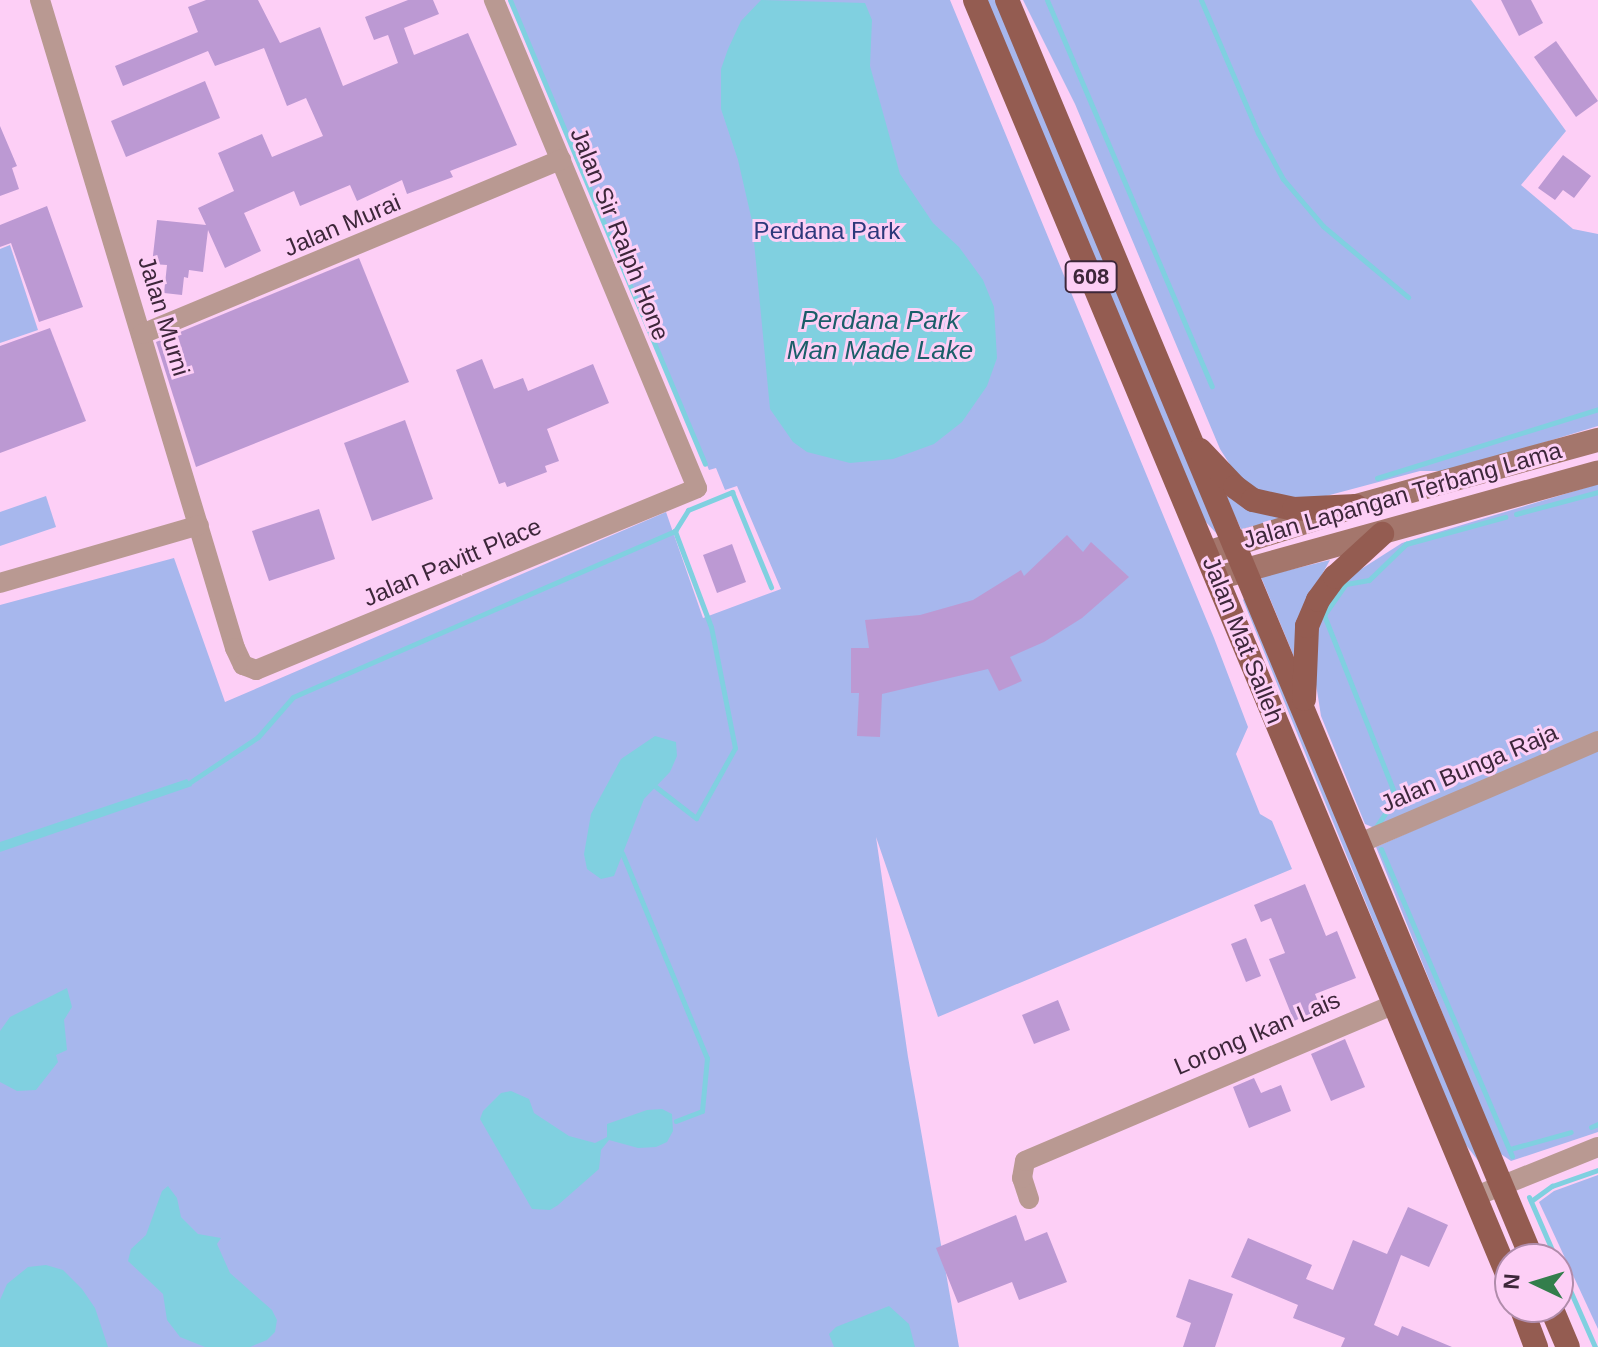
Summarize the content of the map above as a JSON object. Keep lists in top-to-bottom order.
{
  "streets": {
    "main road": ["608", "Jalan Lapangan Terbang Lama", "Jalan Mat Salleh"],
    "street": [
      "Jalan Murai",
      "Jalan Sir Ralph Hone",
      "Jalan Murni",
      "Jalan Pavitt Place",
      "Jalan Bunga Raja",
      "Lorong Ikan Lais"
    ]
  },
  "crossings": [
    ["Jalan Murai", "Jalan Sir Ralph Hone"],
    ["Jalan Murai", "Jalan Murni"],
    ["Jalan Sir Ralph Hone", "Jalan Pavitt Place"],
    ["Jalan Murni", "Jalan Pavitt Place"],
    ["Jalan Lapangan Terbang Lama", "Jalan Mat Salleh"],
    ["Jalan Mat Salleh", "Jalan Bunga Raja"],
    ["Jalan Mat Salleh", "Lorong Ikan Lais"]
  ],
  "water": ["Perdana Park Man Made Lake"],
  "parks": ["Perdana Park"],
  "north": "left"
}
